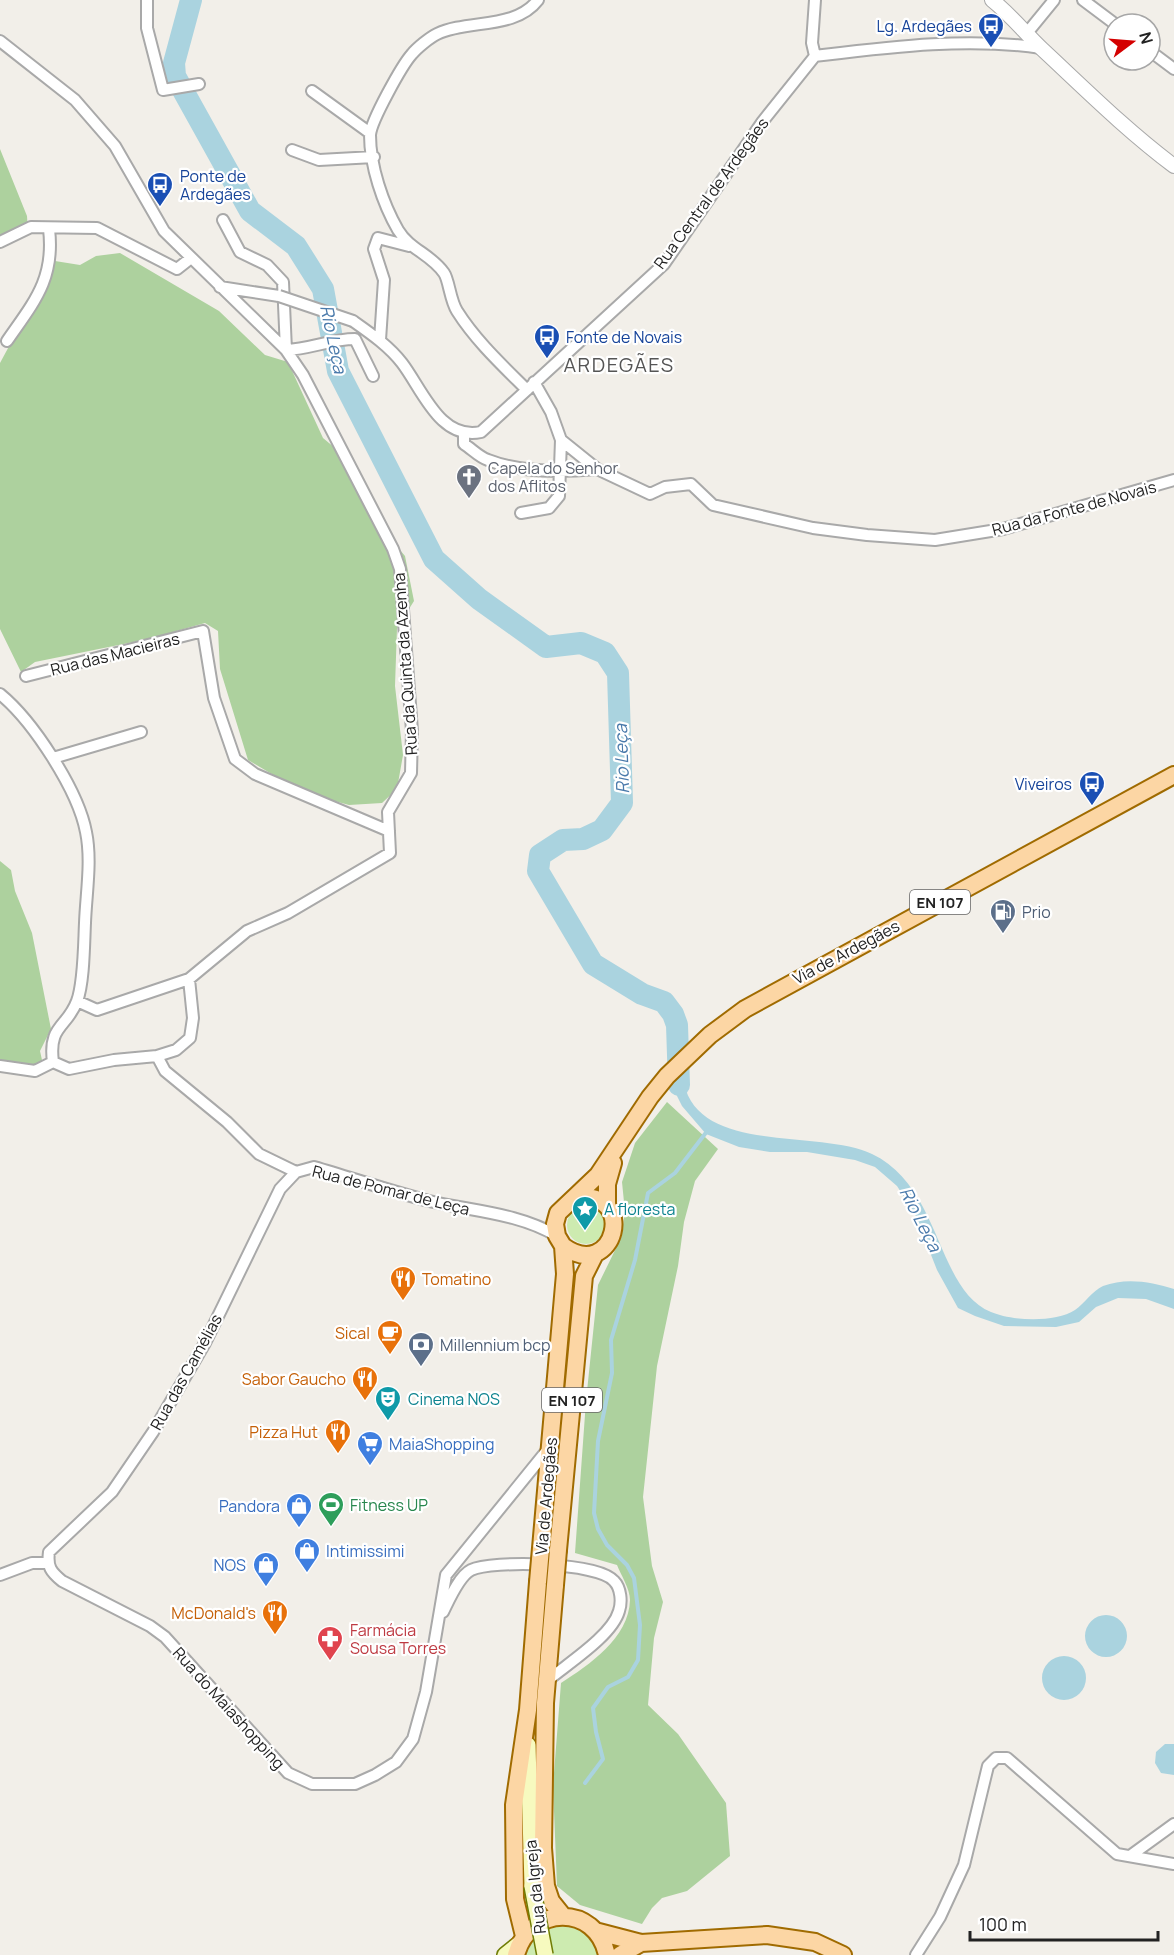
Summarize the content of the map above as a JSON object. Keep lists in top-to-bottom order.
{
  "streets": {
    "main road": ["EN 107", "Via de Ardegães", "Rua da Igreja"],
    "street": [
      "Rua Central de Ardegães",
      "Rua da Fonte de Novais",
      "Rua das Macieiras",
      "Rua da Quinta da Azenha",
      "Rua de Pomar de Leça",
      "Rua das Camélias",
      "Rua do Maiashopping"
    ]
  },
  "crossings": [
    ["Rua Central de Ardegães", "Rua da Fonte de Novais"],
    ["Rua das Macieiras", "Rua da Quinta da Azenha"],
    ["Via de Ardegães", "Rua de Pomar de Leça"],
    ["Via de Ardegães", "Rua do Maiashopping"],
    ["Via de Ardegães", "Rua da Igreja"],
    ["Rua de Pomar de Leça", "Rua das Camélias"],
    ["Rua das Camélias", "Rua do Maiashopping"]
  ],
  "districts": ["ARDEGÃES"],
  "water": ["Rio Leça"],
  "places": {
    "bus stop": [
      "Lg. Ardegães",
      "Ponte de Ardegães",
      "Fonte de Novais",
      "Viveiros"
    ],
    "church": ["Capela do Senhor dos Aflitos"],
    "fuel station": ["Prio"],
    "place": ["A floresta"],
    "restaurant": [
      "Tomatino",
      "Sabor Gaucho",
      "Pizza Hut",
      "McDonald's"
    ],
    "cafe": ["Sical"],
    "bank": ["Millennium bcp"],
    "theatre": ["Cinema NOS"],
    "supermarket": ["MaiaShopping"],
    "sports": ["Fitness UP"],
    "shop": ["Pandora", "Intimissimi", "NOS"],
    "pharmacy": ["Farmácia Sousa Torres"]
  },
  "scale_bar": "100 m",
  "north": "right"
}
